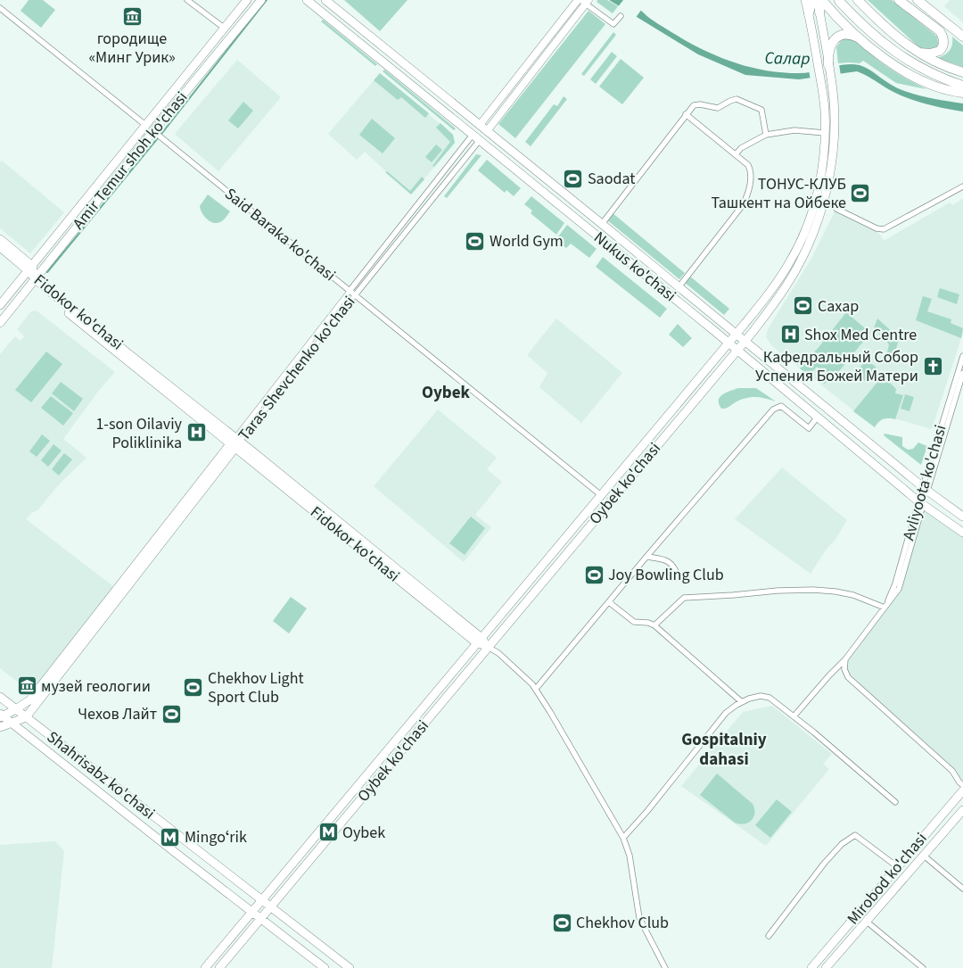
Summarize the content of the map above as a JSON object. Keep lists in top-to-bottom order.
{
  "streets": {
    "main road": [
      "Amir Temur shoh ko'chasi",
      "Said Baraka ko'chasi",
      "Nukus ko'chasi",
      "Fidokor ko'chasi",
      "Taras Shevchenko ko'chasi",
      "Avliyoota ko'chasi",
      "Oybek ko'chasi",
      "Shahrisabz ko'chasi",
      "Mirobod ko'chasi"
    ]
  },
  "crossings": [
    ["Amir Temur shoh ko'chasi", "Said Baraka ko'chasi"],
    ["Amir Temur shoh ko'chasi", "Fidokor ko'chasi"],
    ["Said Baraka ko'chasi", "Taras Shevchenko ko'chasi"],
    ["Said Baraka ko'chasi", "Oybek ko'chasi"],
    ["Nukus ko'chasi", "Taras Shevchenko ko'chasi"],
    ["Nukus ko'chasi", "Avliyoota ko'chasi"],
    ["Nukus ko'chasi", "Oybek ko'chasi"],
    ["Fidokor ko'chasi", "Taras Shevchenko ko'chasi"],
    ["Fidokor ko'chasi", "Oybek ko'chasi"],
    ["Taras Shevchenko ko'chasi", "Shahrisabz ko'chasi"],
    ["Oybek ko'chasi", "Shahrisabz ko'chasi"]
  ],
  "districts": ["Oybek", "Gospitalniy dahasi"],
  "water": ["Салар"],
  "places": {
    "museum": ["городище «Минг Урик»", "музей геологии"],
    "sports": [
      "Saodat",
      "ТОНУС-КЛУБ Ташкент на Ойбеке",
      "World Gym",
      "Сахар",
      "Joy Bowling Club",
      "Chekhov Light Sport Club",
      "Чехов Лайт",
      "Chekhov Club"
    ],
    "hospital": ["Shox Med Centre", "1-son Oilaviy Poliklinika"],
    "church": ["Кафедральный Собор Успения Божeй Матери"],
    "metro station": ["Oybek", "Mingoʻrik"]
  }
}
